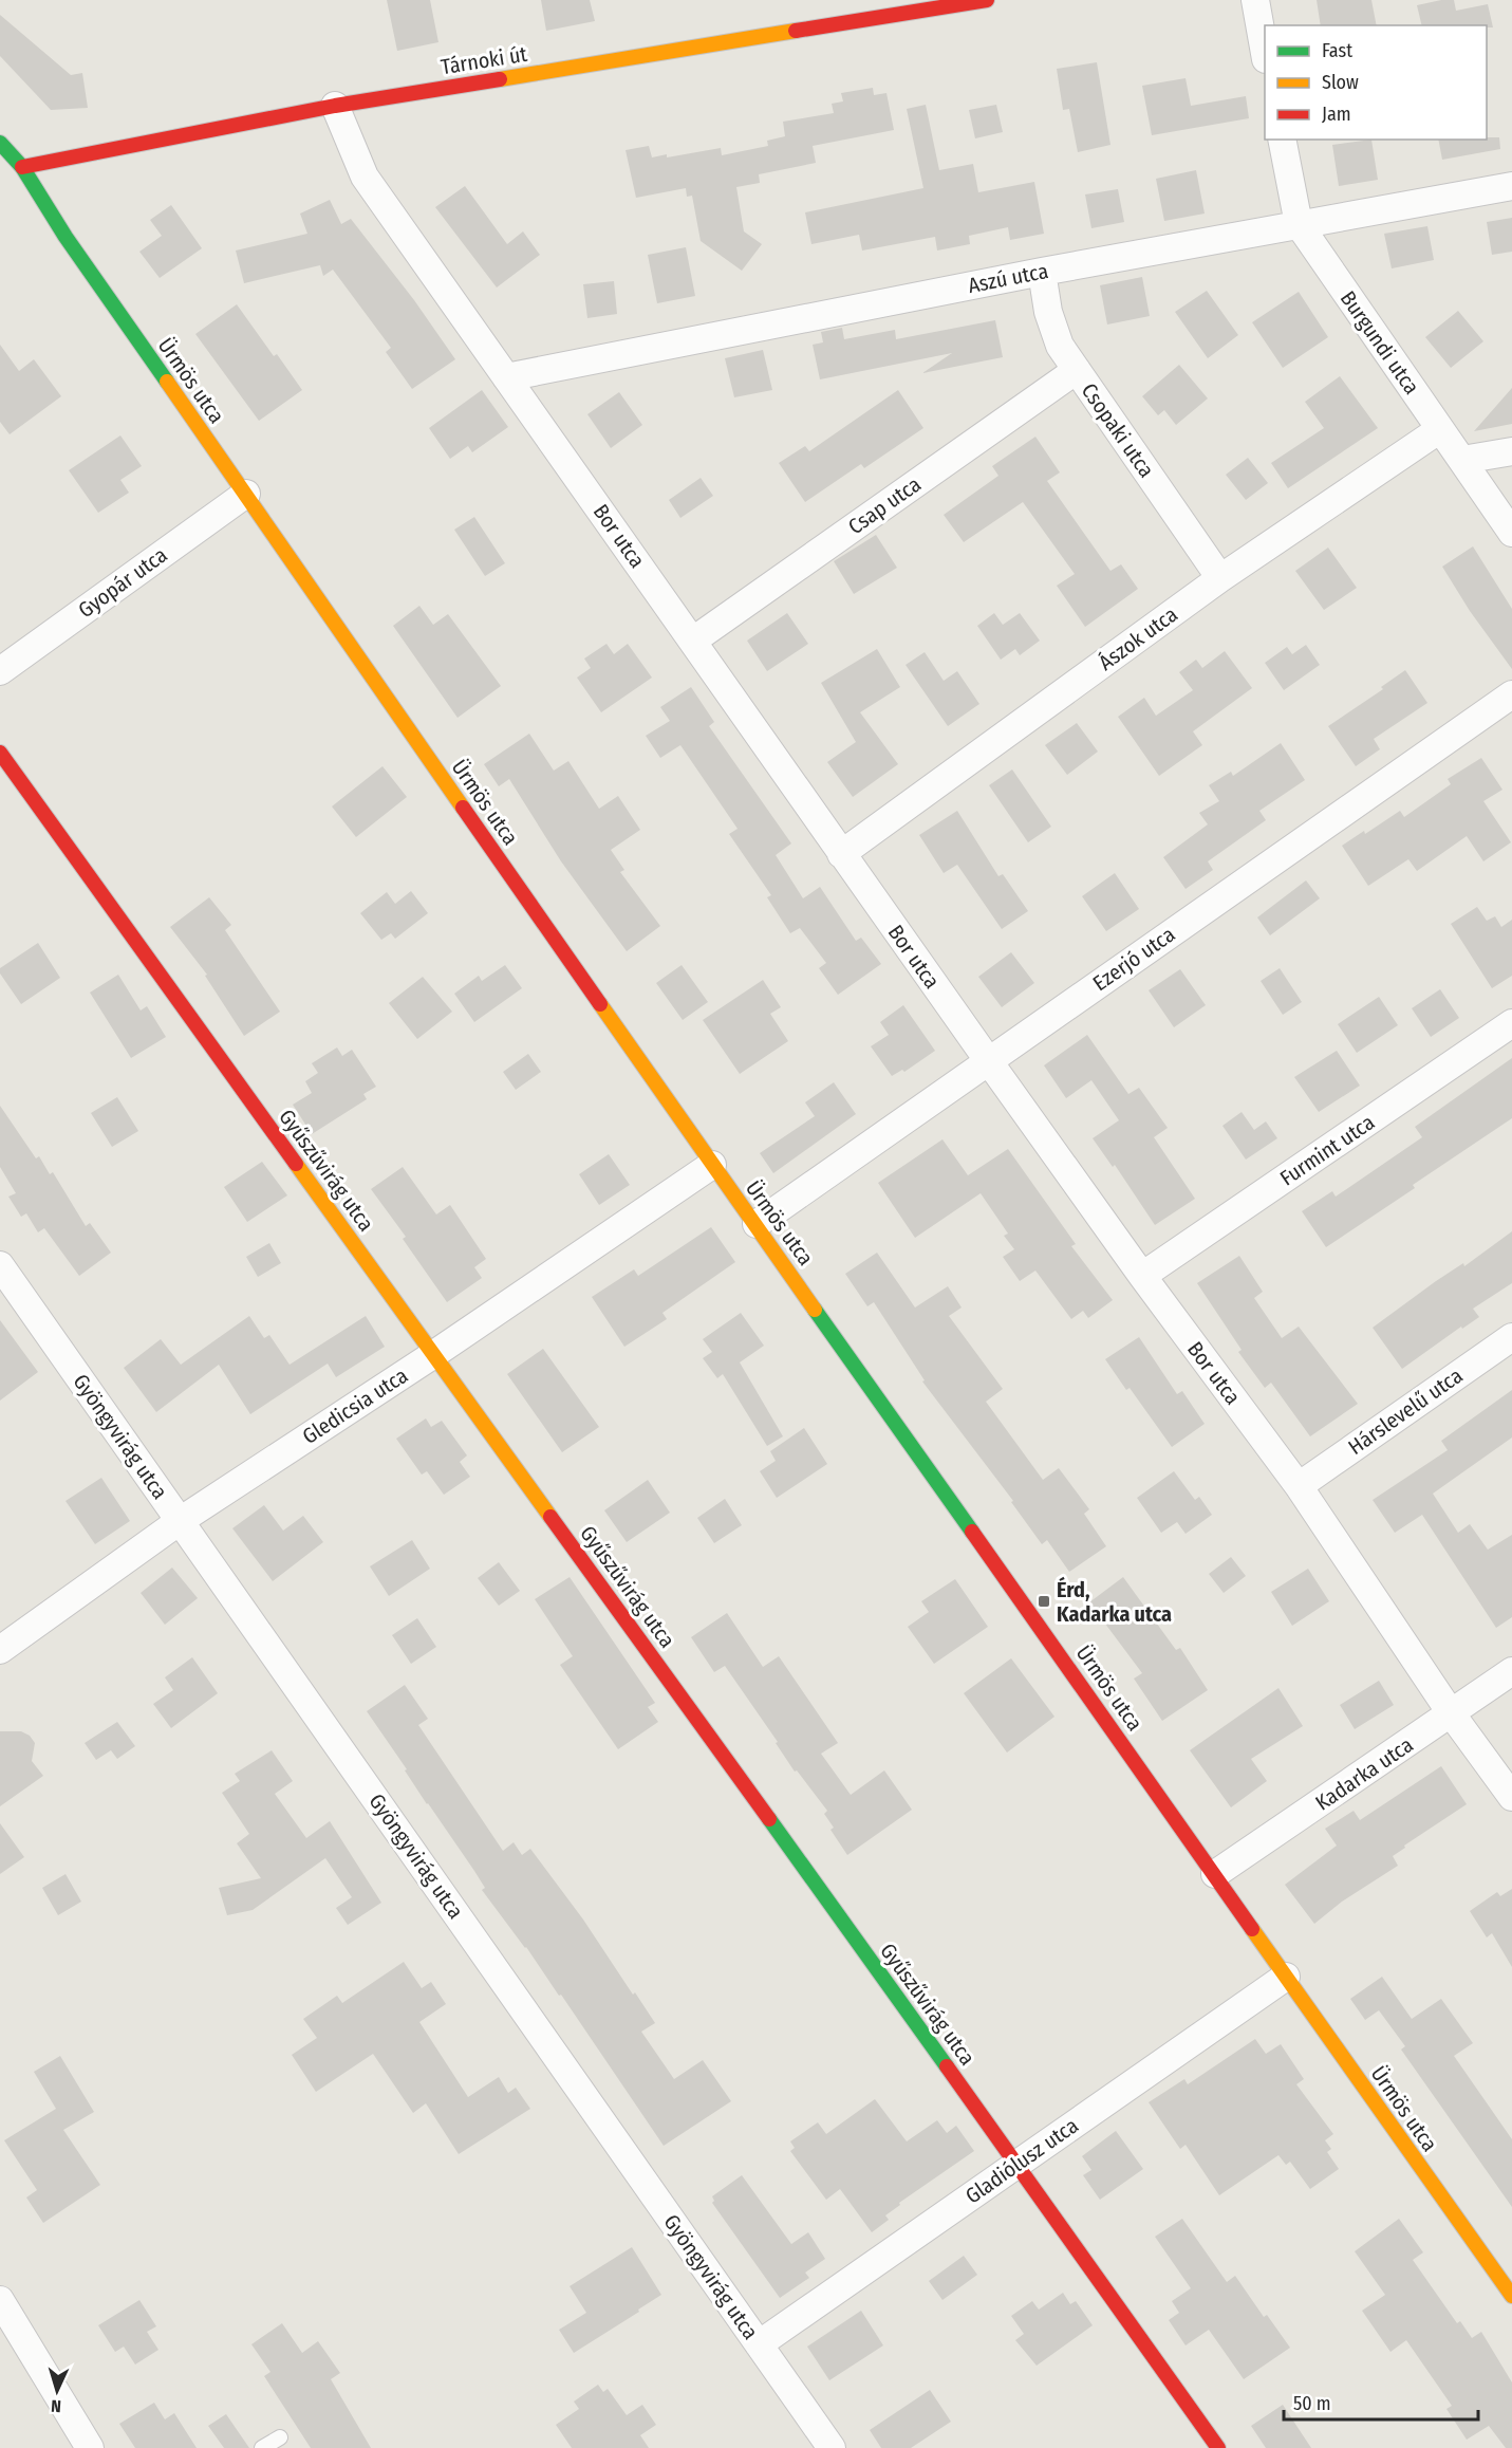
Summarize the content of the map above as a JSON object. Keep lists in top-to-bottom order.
{
  "streets": {
    "street": [
      "Tárnoki út",
      "Aszú utca",
      "Burgundi utca",
      "Ürmös utca",
      "Csopaki utca",
      "Csap utca",
      "Bor utca",
      "Gyopár utca",
      "Ászok utca",
      "Ezerjó utca",
      "Furmint utca",
      "Gyűszűvirág utca",
      "Gledicsia utca",
      "Hárslevelű utca",
      "Gyöngyvirág utca",
      "Kadarka utca",
      "Gladiólusz utca"
    ]
  },
  "crossings": [
    ["Tárnoki út", "Ürmös utca"],
    ["Tárnoki út", "Bor utca"],
    ["Aszú utca", "Burgundi utca"],
    ["Aszú utca", "Csopaki utca"],
    ["Aszú utca", "Bor utca"],
    ["Burgundi utca", "Ászok utca"],
    ["Ürmös utca", "Gyopár utca"],
    ["Ürmös utca", "Ezerjó utca"],
    ["Ürmös utca", "Gledicsia utca"],
    ["Ürmös utca", "Kadarka utca"],
    ["Ürmös utca", "Gladiólusz utca"],
    ["Csopaki utca", "Csap utca"],
    ["Csopaki utca", "Ászok utca"],
    ["Csap utca", "Bor utca"],
    ["Bor utca", "Ászok utca"],
    ["Bor utca", "Ezerjó utca"],
    ["Bor utca", "Furmint utca"],
    ["Bor utca", "Hárslevelű utca"],
    ["Bor utca", "Kadarka utca"],
    ["Gyűszűvirág utca", "Gledicsia utca"],
    ["Gyűszűvirág utca", "Gladiólusz utca"],
    ["Gledicsia utca", "Gyöngyvirág utca"],
    ["Gyöngyvirág utca", "Gladiólusz utca"]
  ],
  "places": {
    "transit": ["Érd, Kadarka utca"]
  },
  "legend": ["Fast", "Slow", "Jam"],
  "scale_bar": "50 m",
  "north": "bottom"
}
